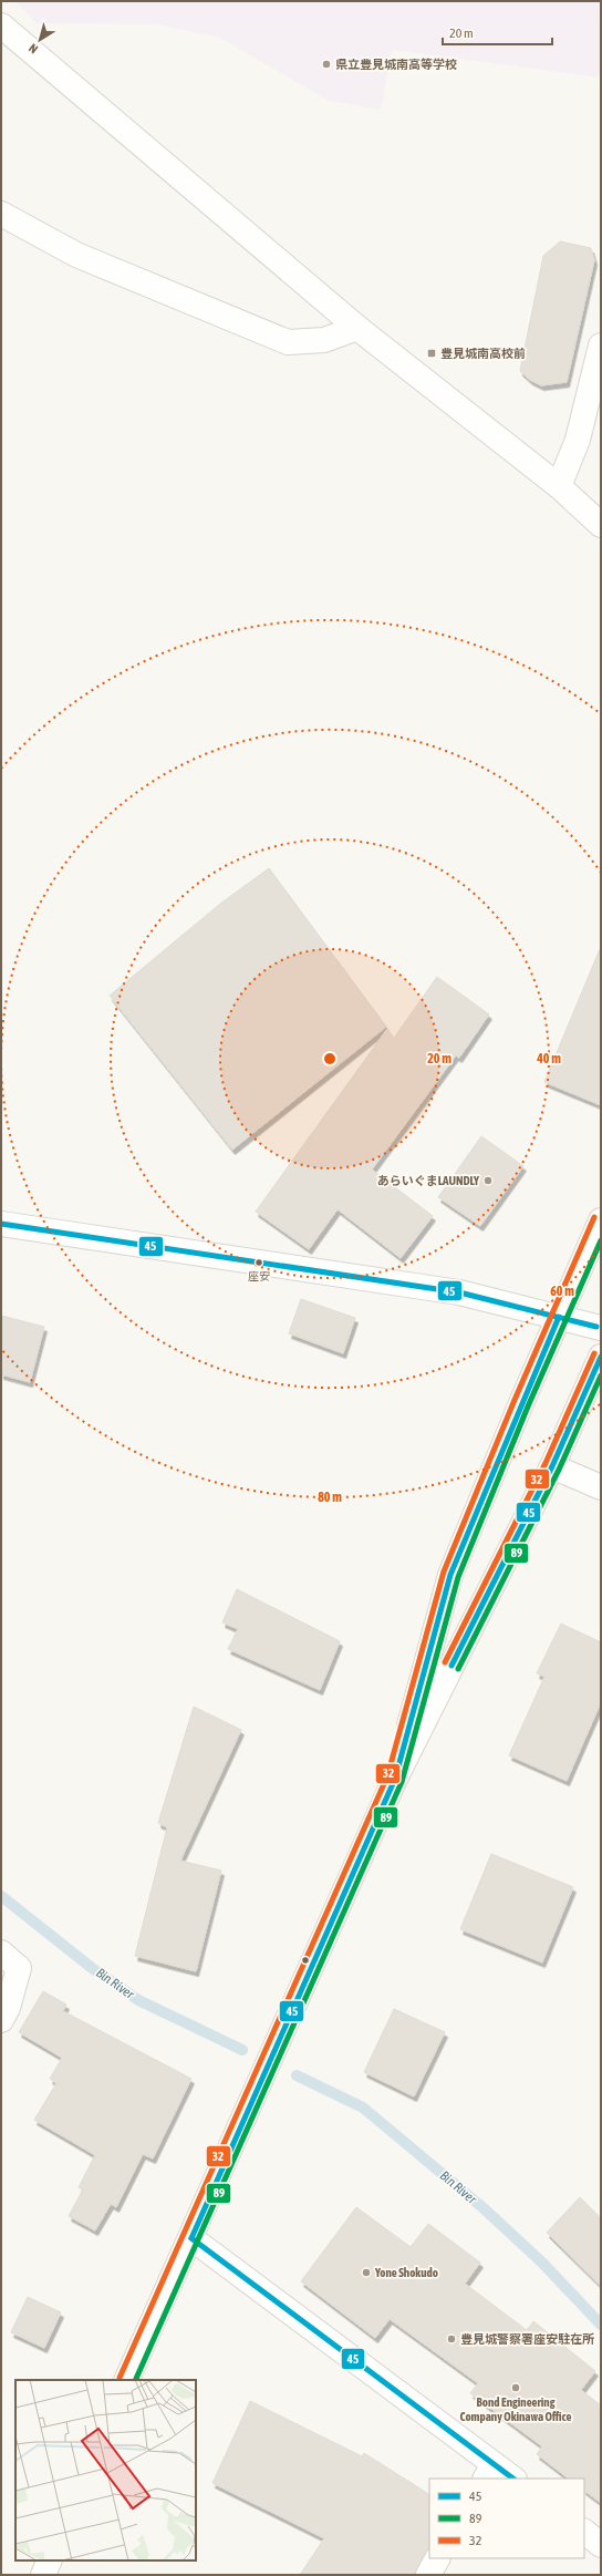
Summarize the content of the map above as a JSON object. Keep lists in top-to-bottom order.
{
  "water": ["Bin River"],
  "places": {
    "other": [
      "県立豊見城南高等学校",
      "あらいぐまLAUNDLY",
      "座安",
      "Yone Shokudo",
      "豊見城警察署座安駐在所",
      "Bond Engineering Company Okinawa Office"
    ],
    "transit": ["豊見城南高校前"]
  },
  "lines": ["transit line 32", "transit line 45", "transit line 89"],
  "legend": ["45", "89", "32"],
  "scale_bar": "20 m",
  "north": "bottom left",
  "rings": [
    "20 m",
    "40 m",
    "60 m",
    "80 m"
  ]
}
